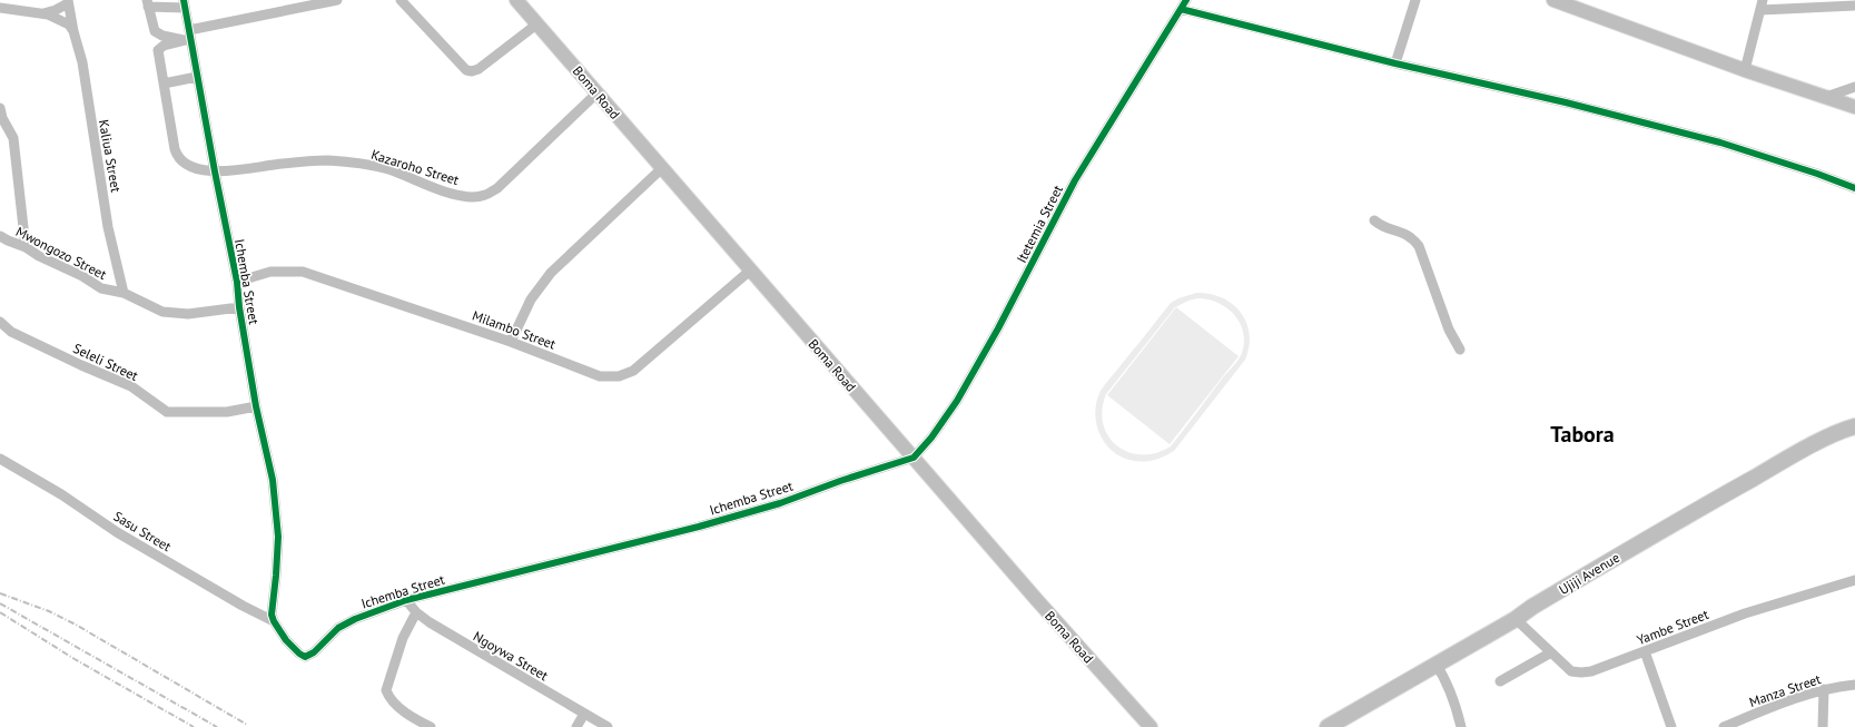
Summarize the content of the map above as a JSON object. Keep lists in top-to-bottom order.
{
  "streets": {
    "highway": ["Ujiji Avenue"],
    "main road": ["Boma Road"],
    "street": [
      "Kaliua Street",
      "Kazaroho Street",
      "Itetemia Street",
      "Mwongozo Street",
      "Ichemba Street",
      "Milambo Street",
      "Seleli Street",
      "Sasu Street",
      "Yambe Street",
      "Ngoywa Street",
      "Manza Street"
    ]
  },
  "crossings": [
    ["Boma Road", "Kazaroho Street"],
    ["Boma Road", "Itetemia Street"],
    ["Boma Road", "Ichemba Street"],
    ["Boma Road", "Milambo Street"],
    ["Kaliua Street", "Mwongozo Street"],
    ["Kazaroho Street", "Ichemba Street"],
    ["Itetemia Street", "Ichemba Street"],
    ["Mwongozo Street", "Ichemba Street"],
    ["Ichemba Street", "Milambo Street"],
    ["Ichemba Street", "Seleli Street"],
    ["Ichemba Street", "Sasu Street"],
    ["Ichemba Street", "Ngoywa Street"],
    ["Ujiji Avenue", "Yambe Street"]
  ],
  "districts": ["Tabora"]
}
